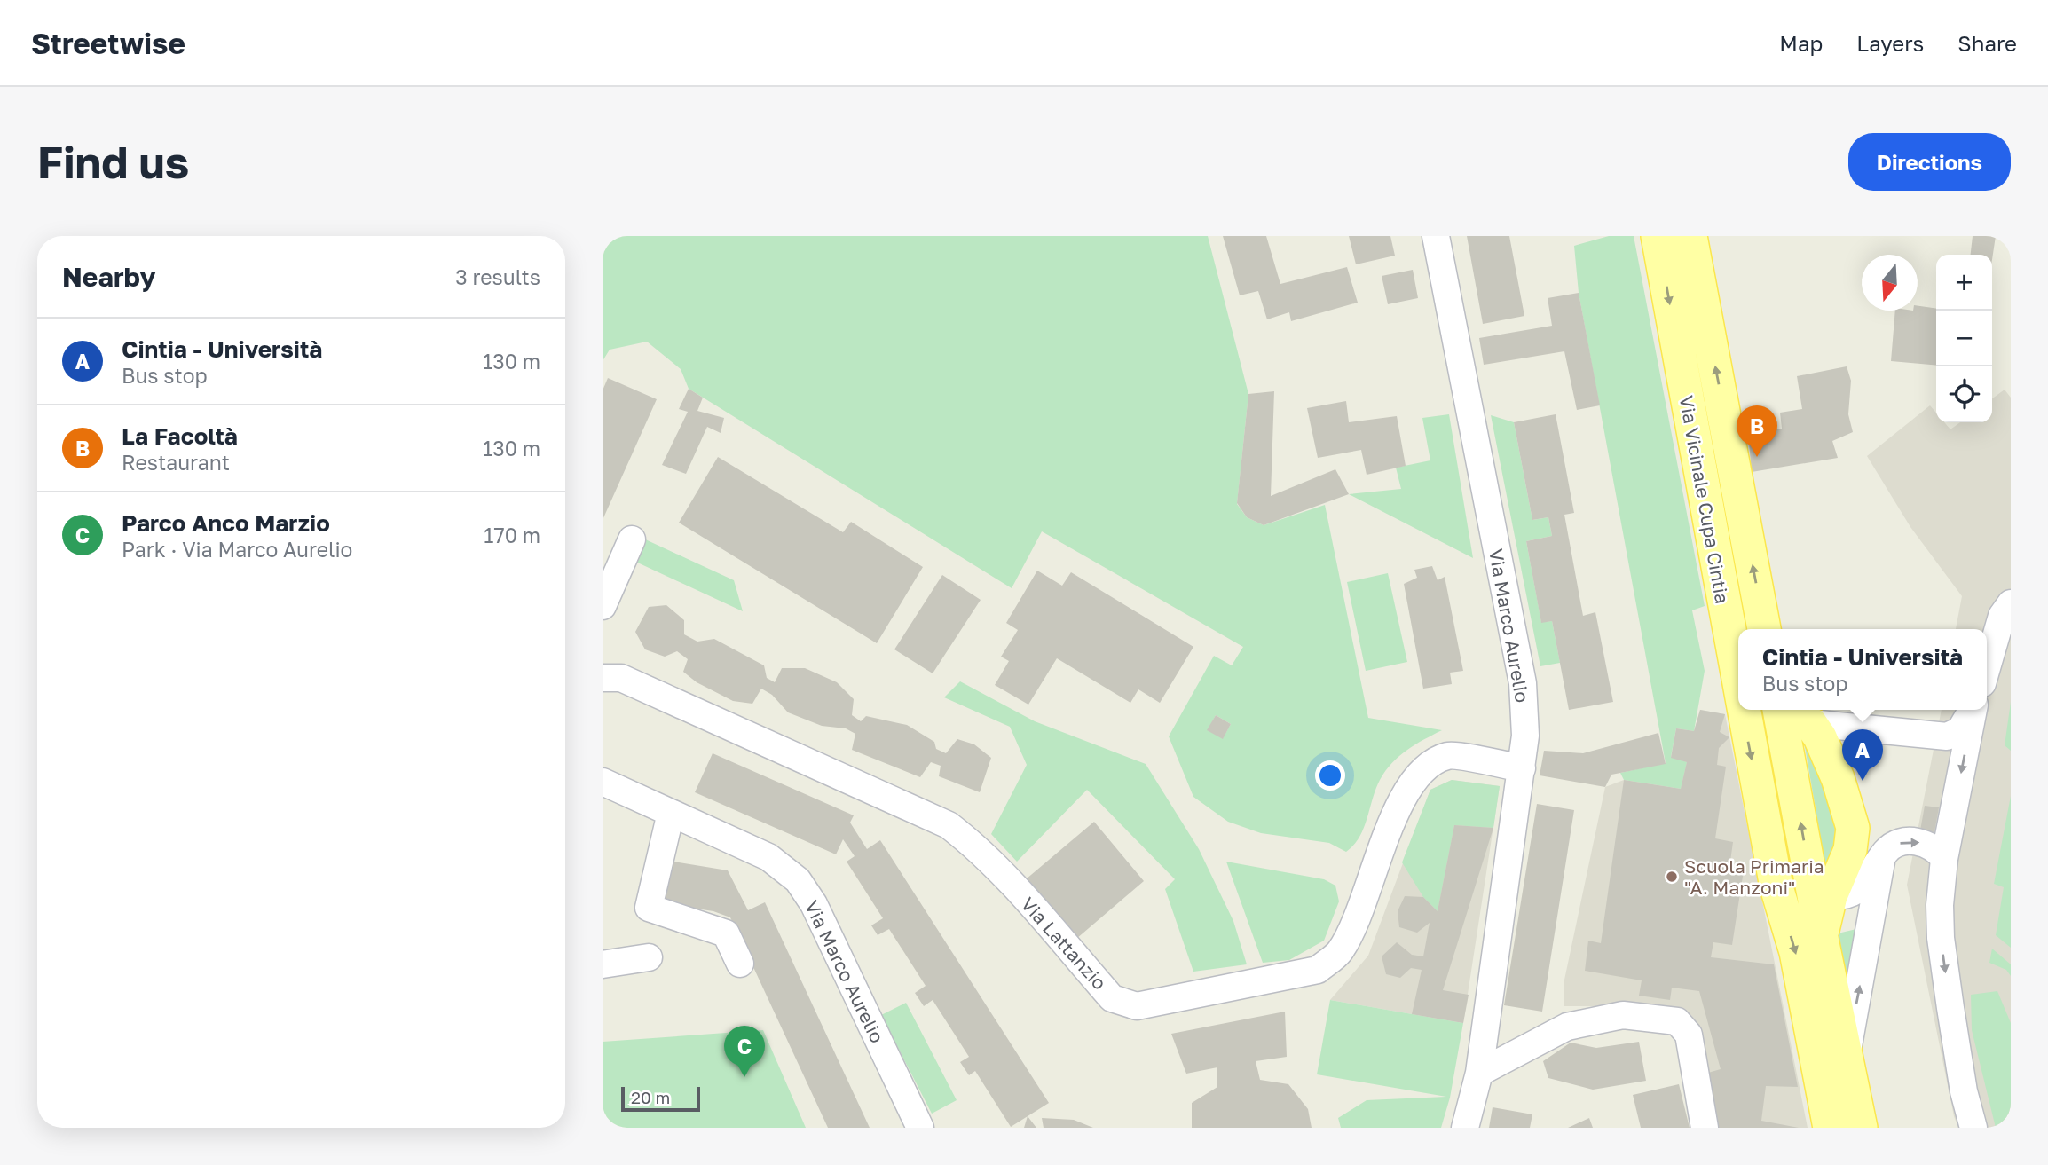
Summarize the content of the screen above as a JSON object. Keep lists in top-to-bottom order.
{
  "streets": {
    "main road": ["Via Vicinale Cupa Cintia"],
    "street": ["Via Marco Aurelio", "Via Lattanzio"]
  },
  "crossings": [
    ["Via Marco Aurelio", "Via Lattanzio"]
  ],
  "places": ["Scuola Primaria \"A. Manzoni\""],
  "scale_bar": "20 m",
  "north": "bottom",
  "page": {
    "header": "Streetwise",
    "nav": ["Map", "Layers", "Share"],
    "buttons": "Directions",
    "title": "Find us",
    "heading": ["Nearby", "3 results"],
    "map_buttons": ["+", "−"],
    "list": [
      {
        "mark": "A",
        "name": "Cintia - Università",
        "note": "Bus stop",
        "value": "130 m"
      },
      {
        "mark": "B",
        "name": "La Facoltà",
        "note": "Restaurant",
        "value": "130 m"
      },
      {
        "mark": "C",
        "name": "Parco Anco Marzio",
        "note": "Park · Via Marco Aurelio",
        "value": "170 m"
      }
    ],
    "pins": ["B", "A", "C"],
    "popup": ["Cintia - Università", "Bus stop"],
    "scale": "20 m"
  }
}
